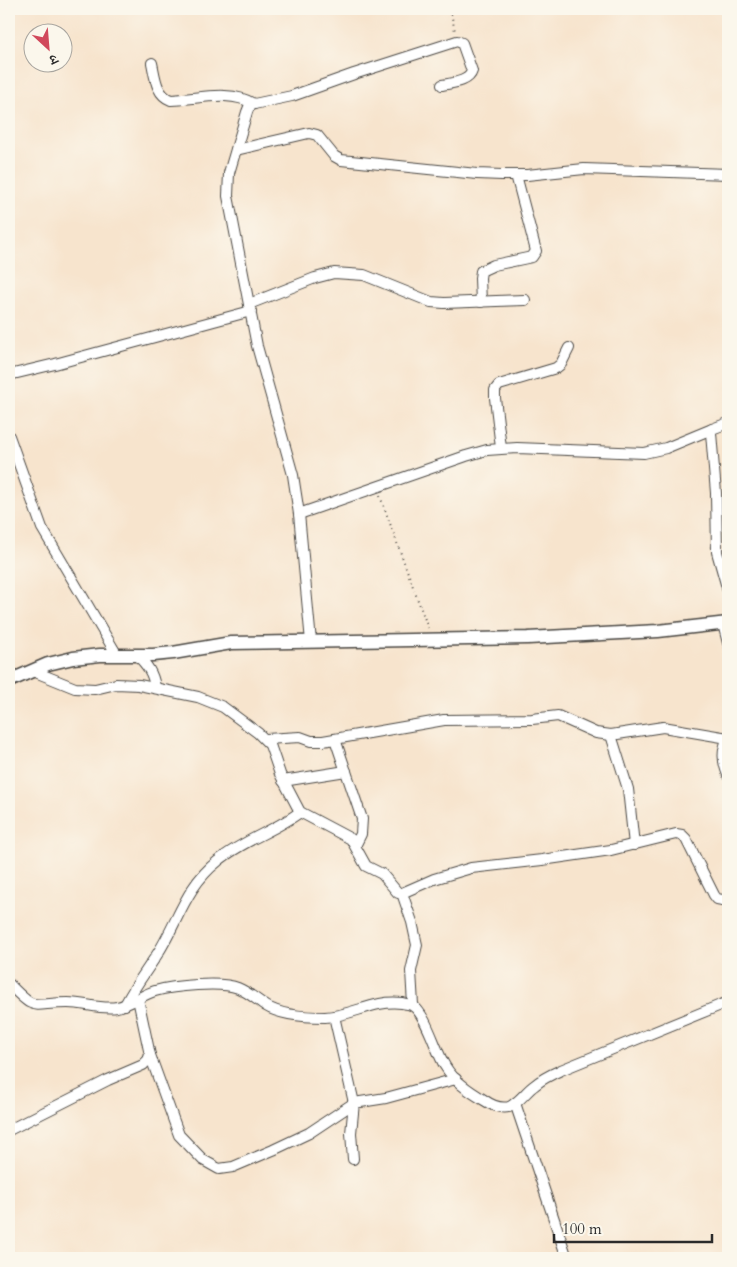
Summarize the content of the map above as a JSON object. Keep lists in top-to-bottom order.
{
  "scale_bar": "100 m",
  "north": "bottom right"
}
